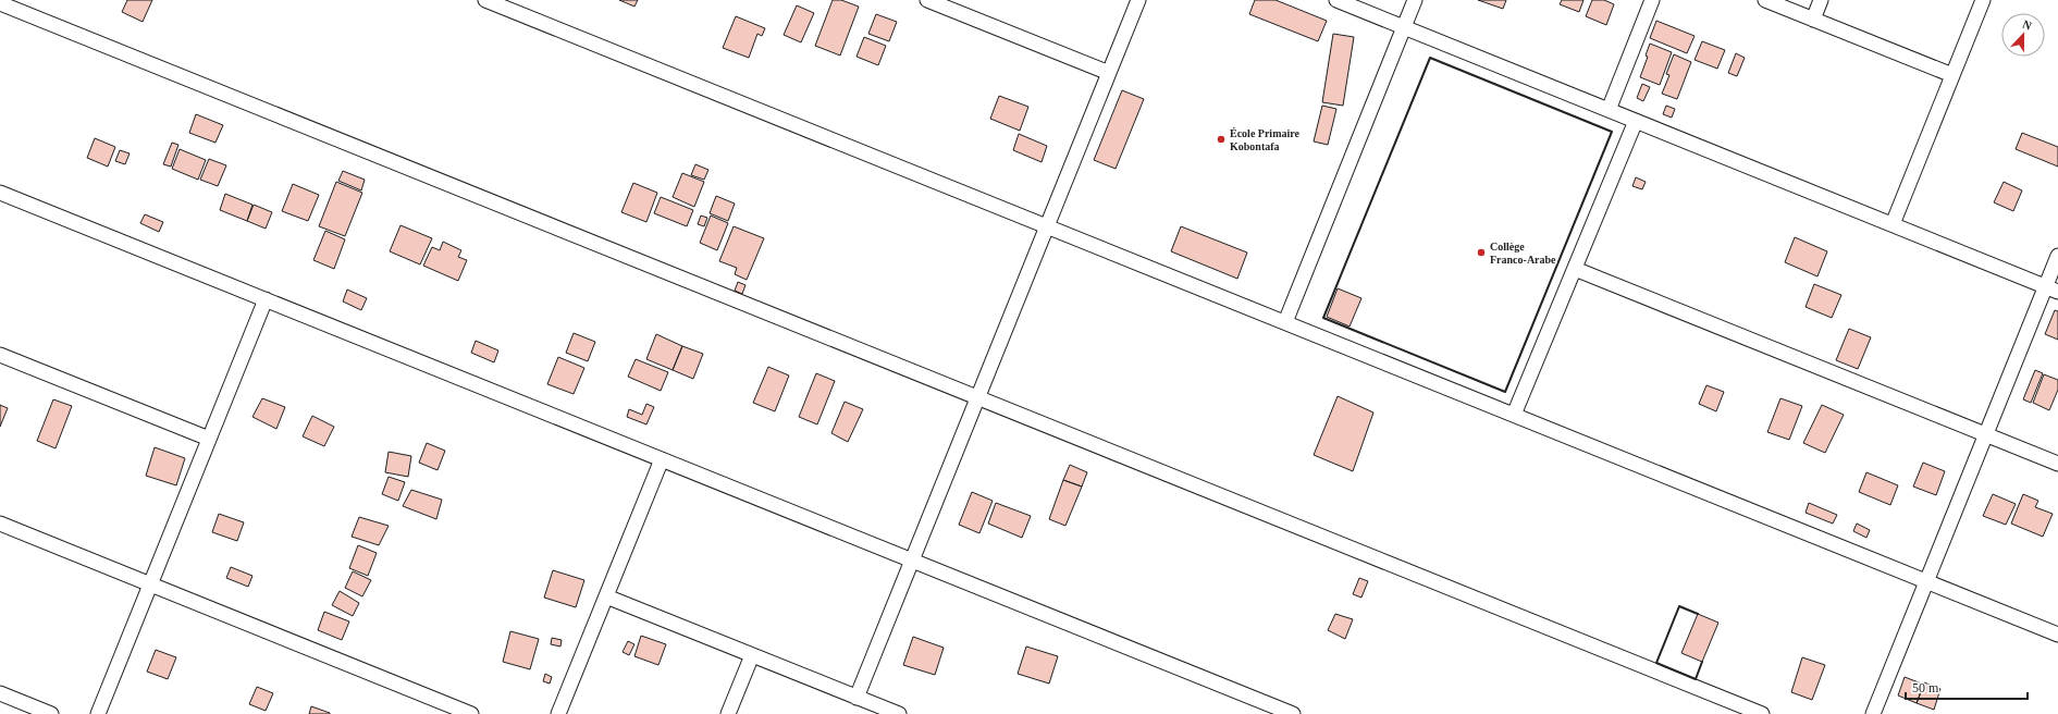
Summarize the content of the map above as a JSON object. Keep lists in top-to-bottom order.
{
  "places": ["École Primaire Kobontafa", "Collège Franco-Arabe"],
  "scale_bar": "50 m",
  "north": "top"
}
